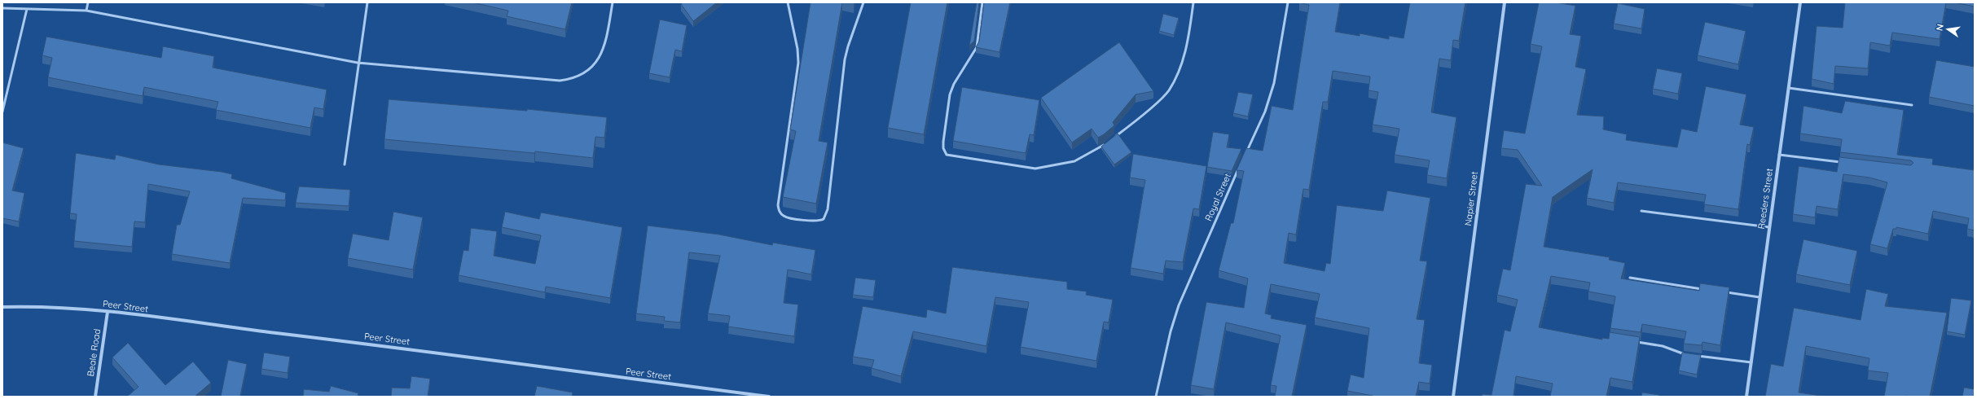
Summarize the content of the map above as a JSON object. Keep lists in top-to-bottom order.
{
  "streets": {
    "street": [
      "Napier Street",
      "Reeders Street",
      "Peer Street",
      "Beale Road"
    ],
    "lane": ["Royal Street"]
  },
  "crossings": [
    ["Peer Street", "Beale Road"]
  ],
  "north": "left"
}
